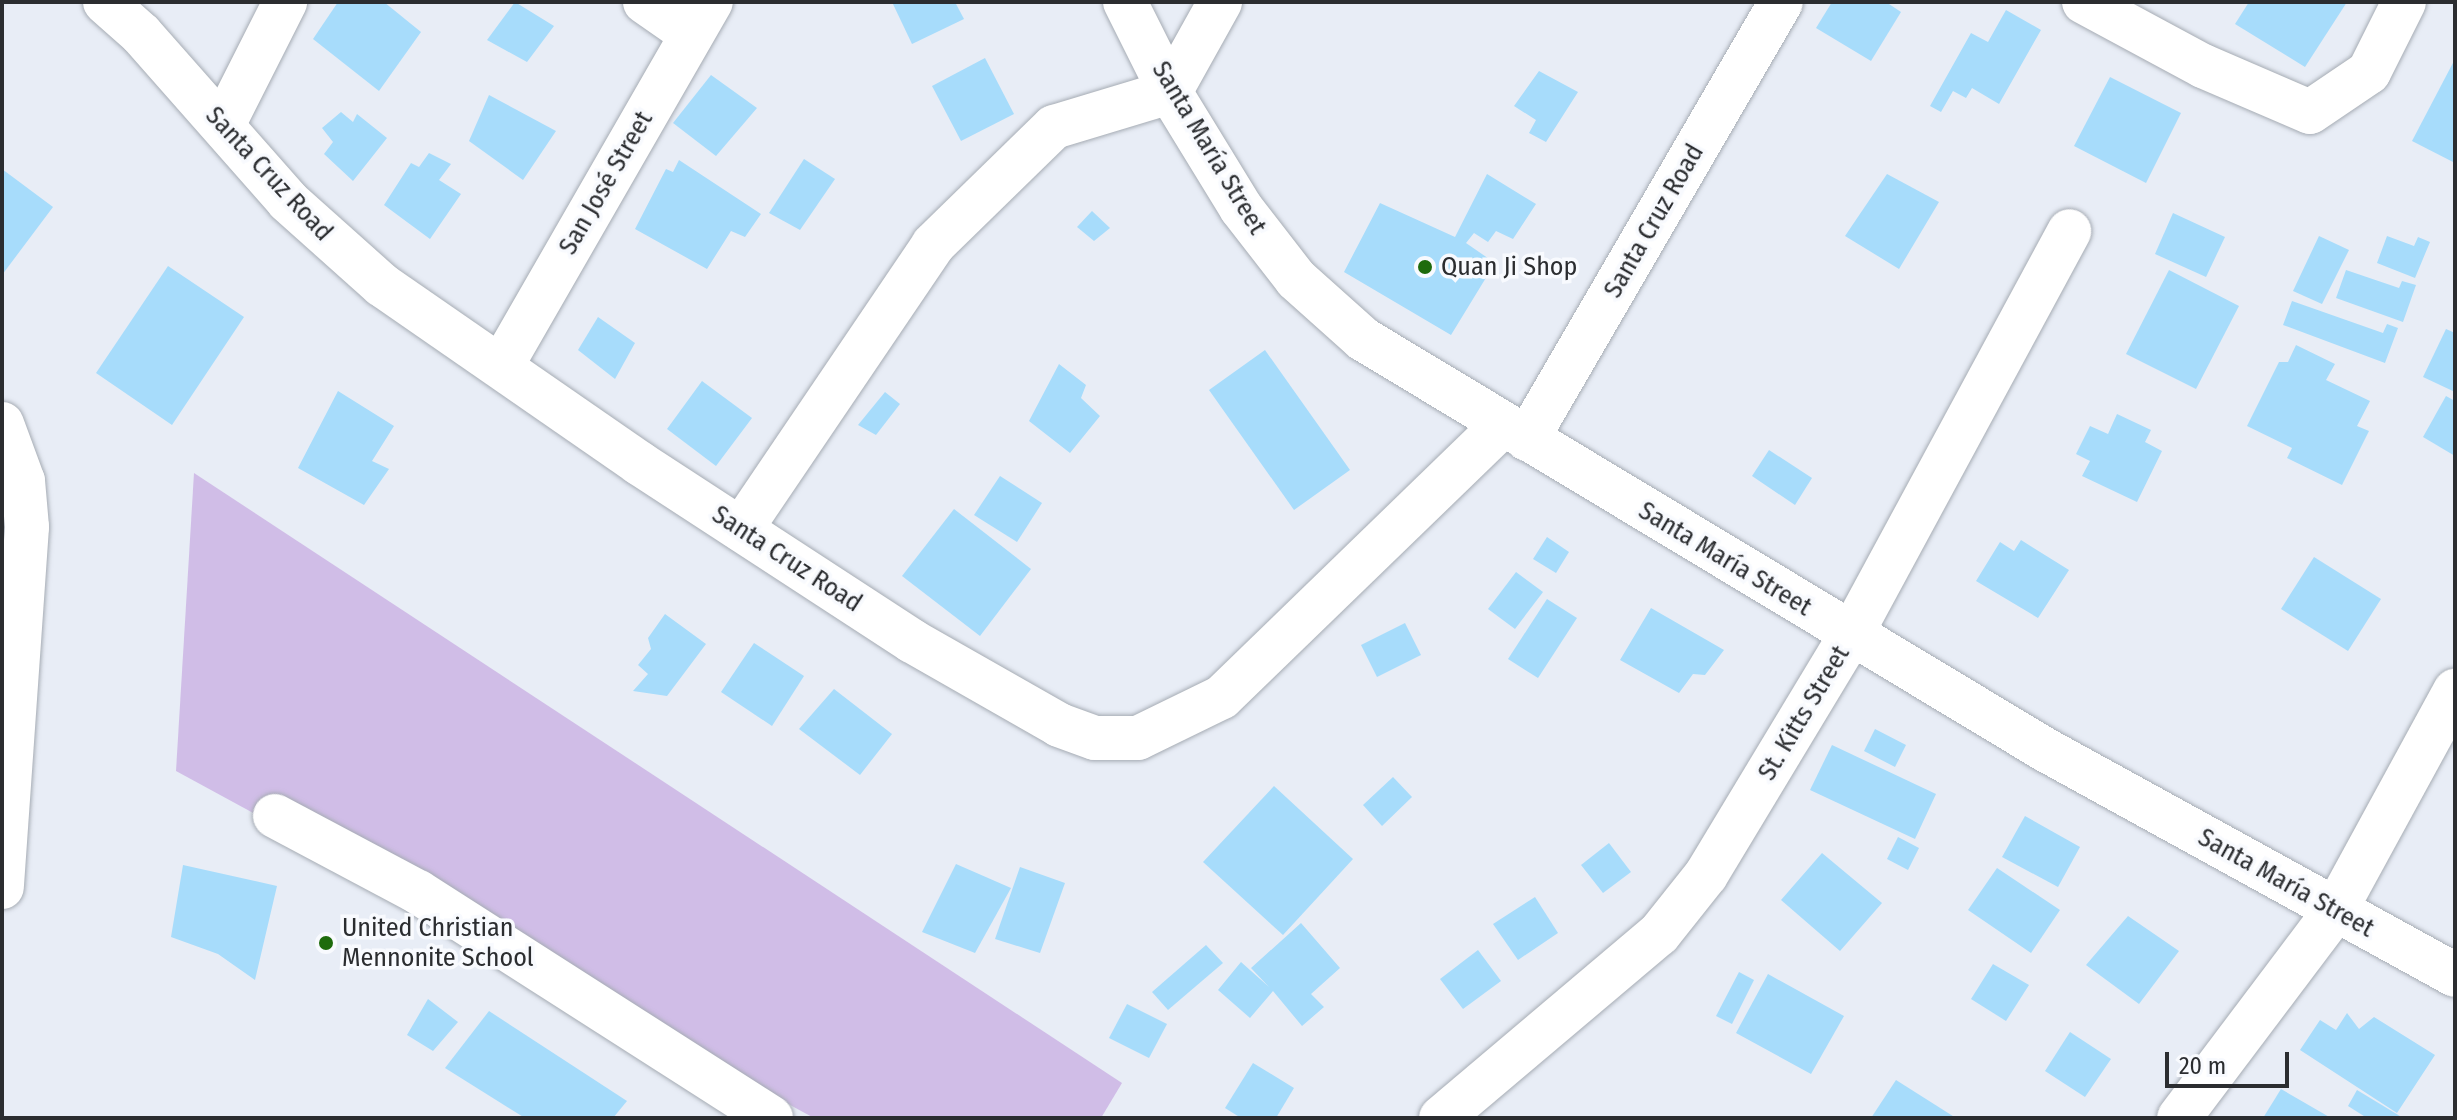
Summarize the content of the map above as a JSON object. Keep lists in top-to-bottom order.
{
  "streets": {
    "street": [
      "Santa María Street",
      "Santa Cruz Road",
      "San José Street",
      "St. Kitts Street"
    ]
  },
  "crossings": [
    ["Santa María Street", "Santa Cruz Road"],
    ["Santa María Street", "St. Kitts Street"],
    ["Santa Cruz Road", "San José Street"]
  ],
  "places": ["Quan Ji Shop", "United Christian Mennonite School"],
  "scale_bar": "20 m"
}
